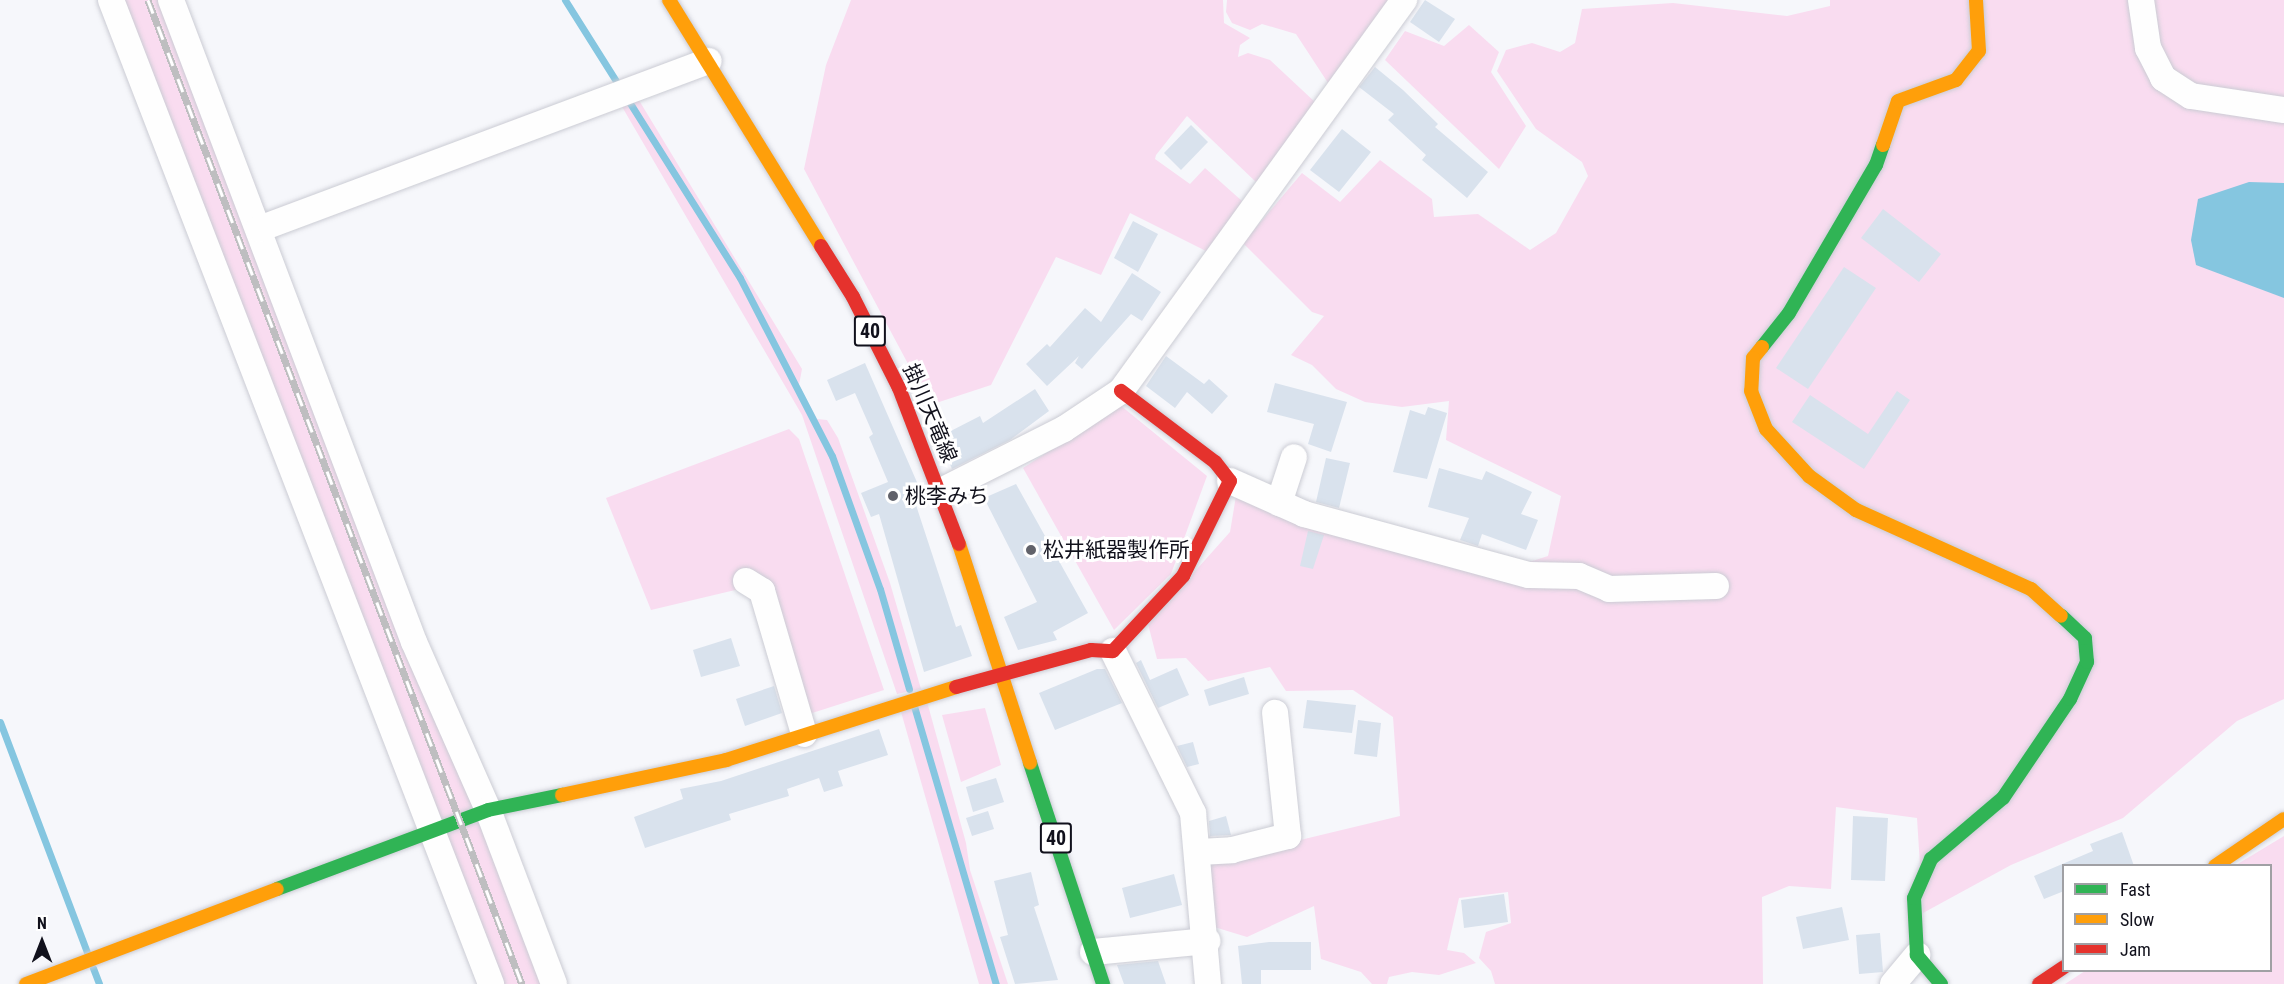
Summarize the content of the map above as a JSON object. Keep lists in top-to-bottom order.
{
  "streets": {
    "street": ["40", "掛川天竜線"]
  },
  "places": ["桃李みち", "松井紙器製作所"],
  "legend": ["Fast", "Slow", "Jam"],
  "north": "top"
}
